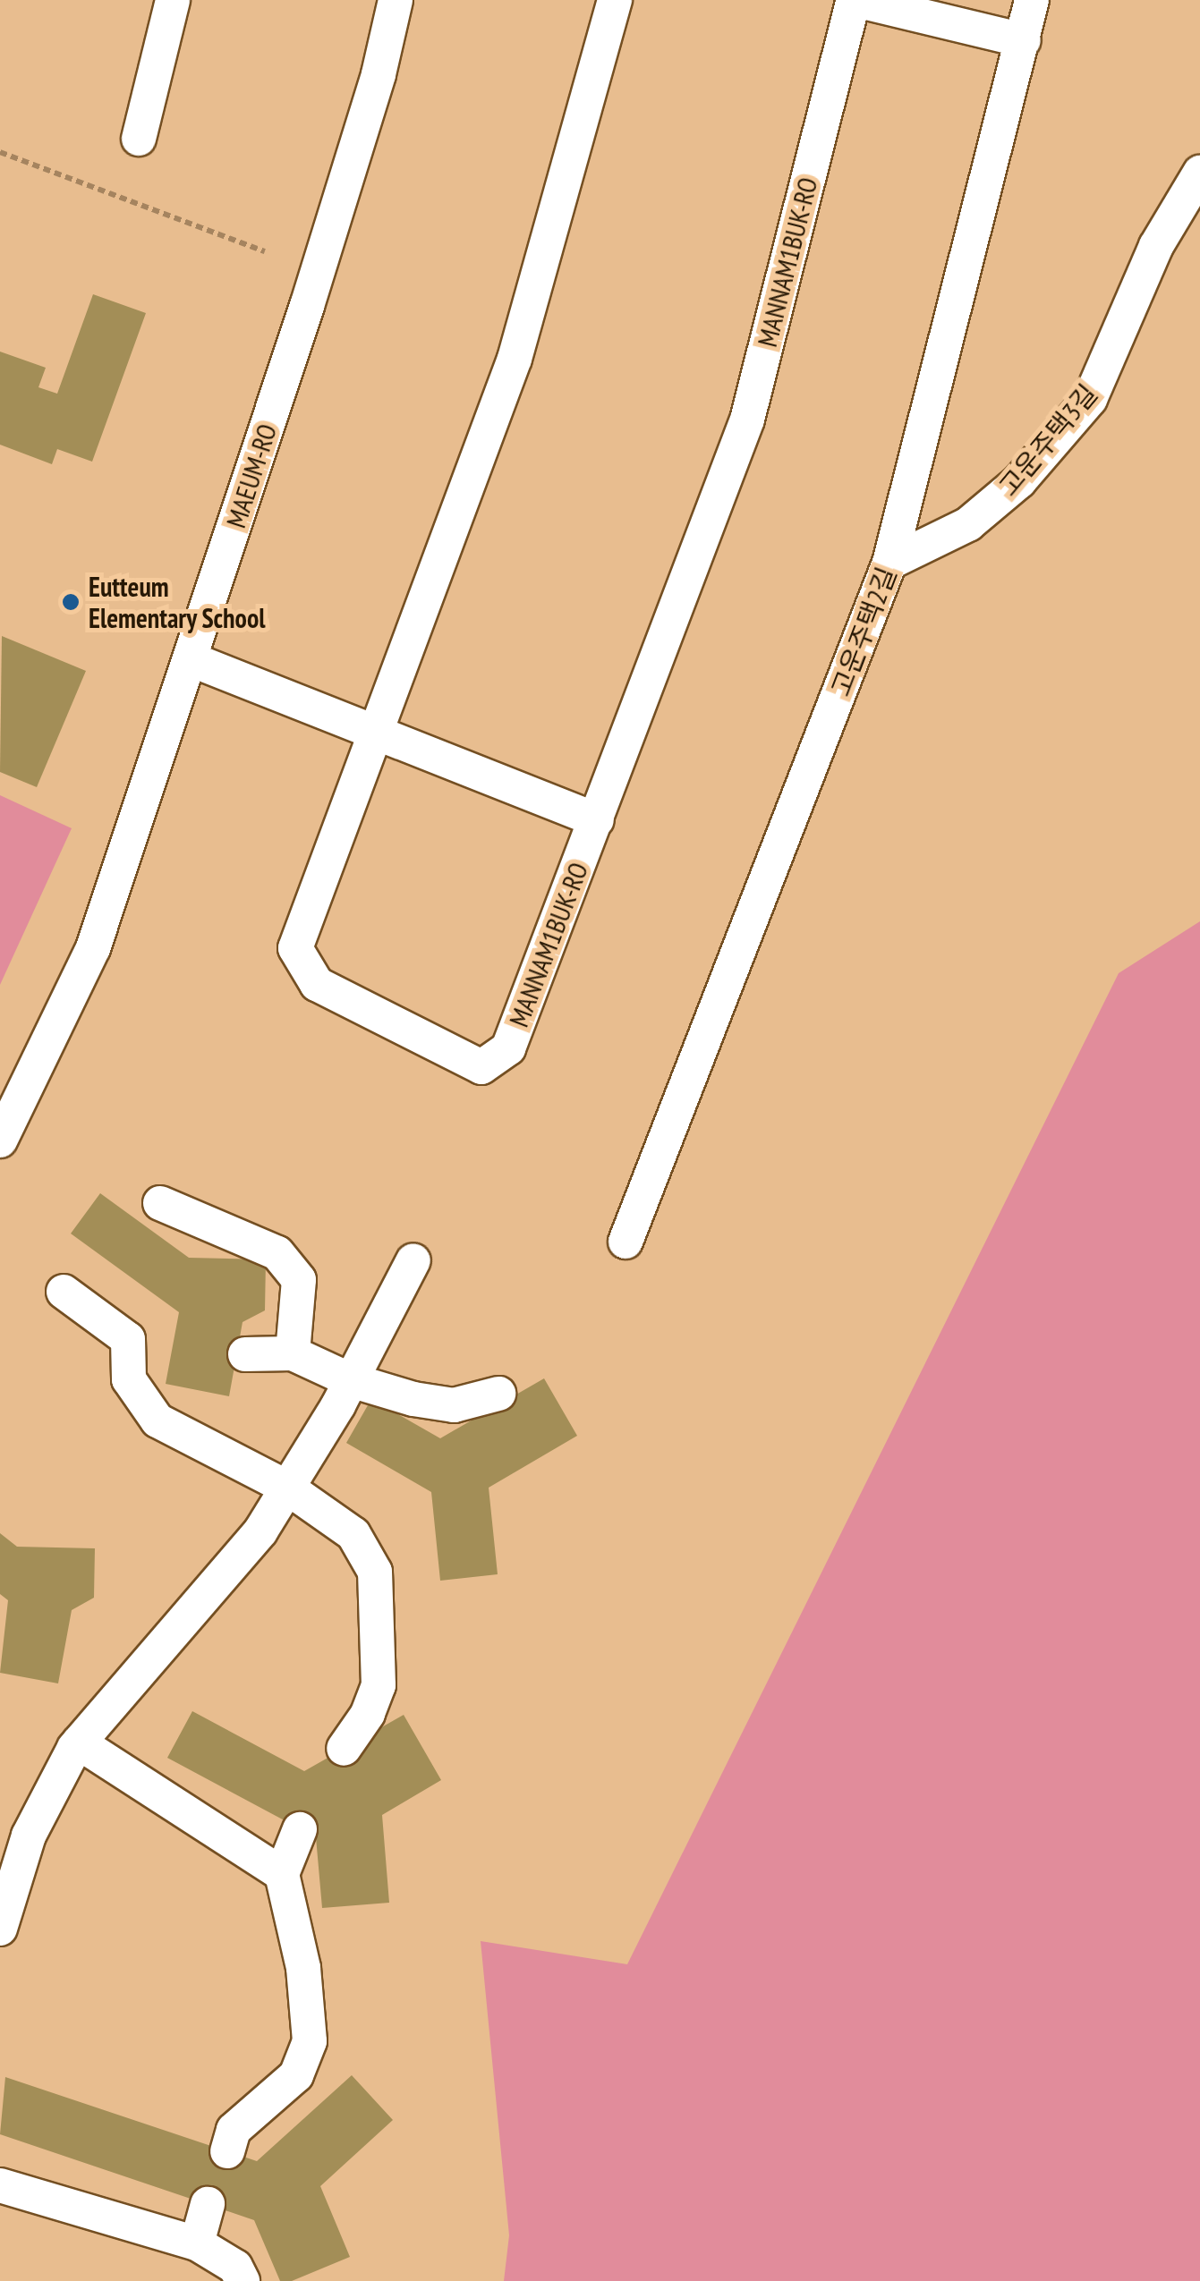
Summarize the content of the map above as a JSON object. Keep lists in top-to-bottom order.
{
  "streets": {
    "street": [
      "MANNAM1BUK-RO",
      "고운주택3길",
      "MAEUM-RO",
      "고운주택2길"
    ]
  },
  "crossings": [
    ["고운주택3길", "고운주택2길"]
  ],
  "places": ["Eutteum Elementary School"]
}
